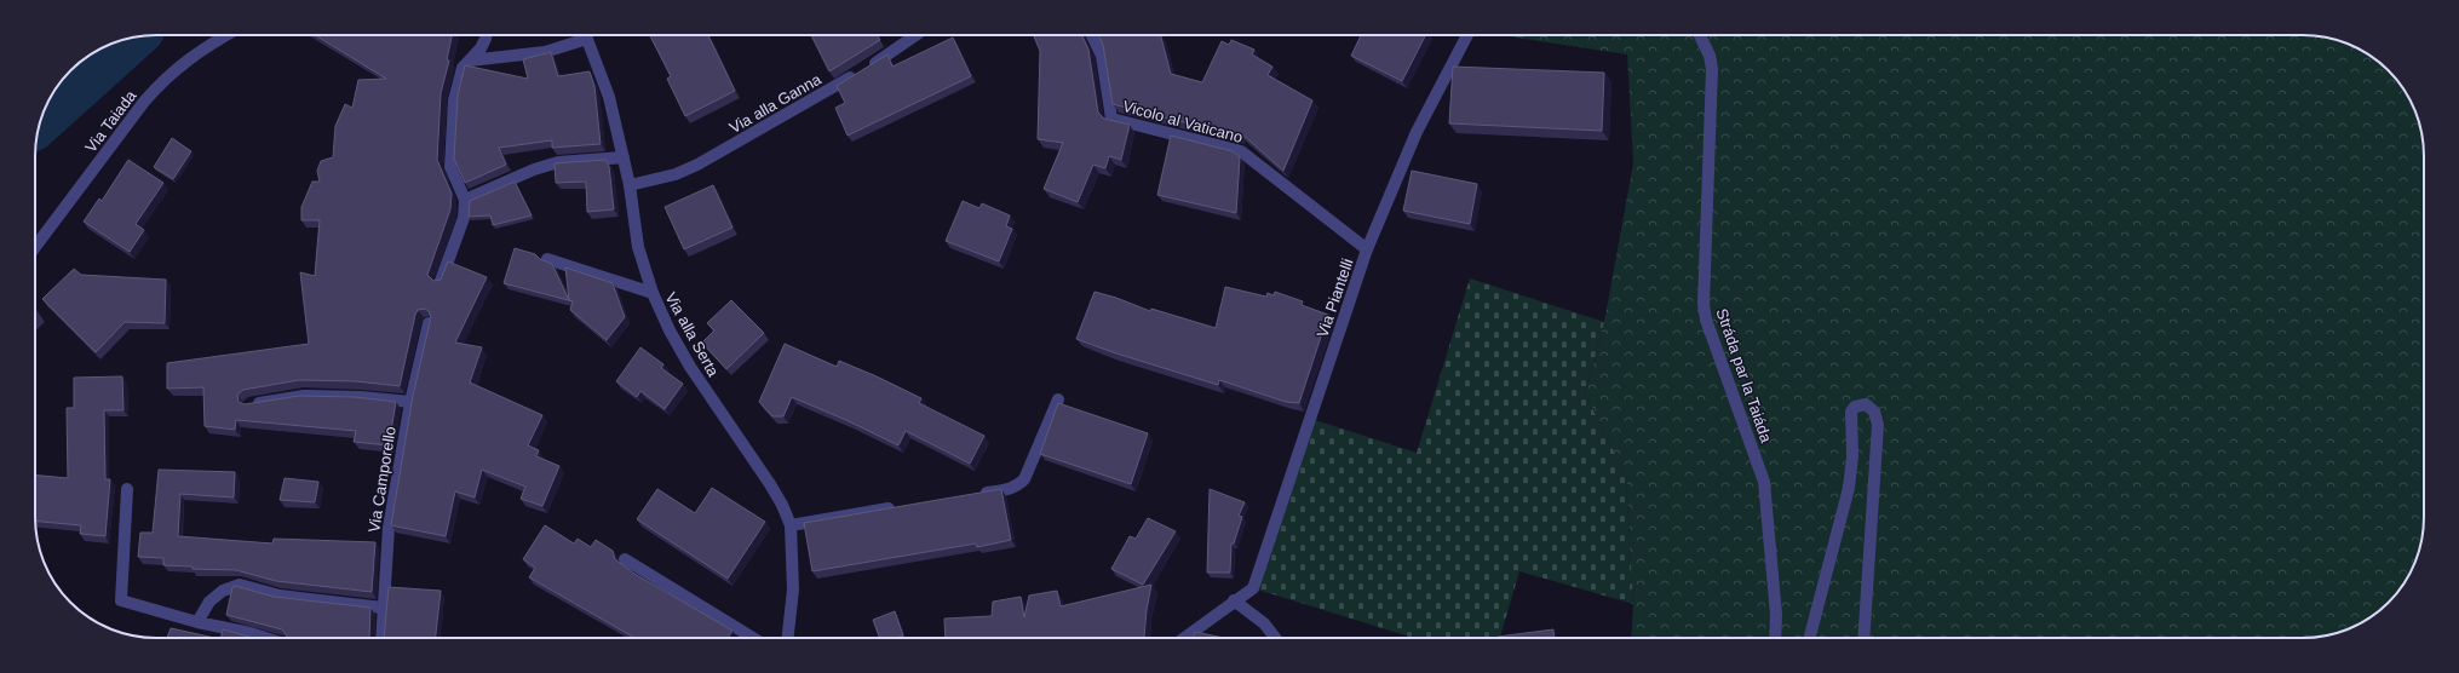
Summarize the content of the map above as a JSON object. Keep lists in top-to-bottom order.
{
  "streets": {
    "street": [
      "Via alla Ganna",
      "Via Taiada",
      "Vicolo al Vaticano",
      "Via Piantelli",
      "Via alla Serta",
      "Stráda par la Taiáda",
      "Via Camporello"
    ]
  },
  "crossings": [
    ["Via alla Ganna", "Via alla Serta"],
    ["Vicolo al Vaticano", "Via Piantelli"]
  ]
}
